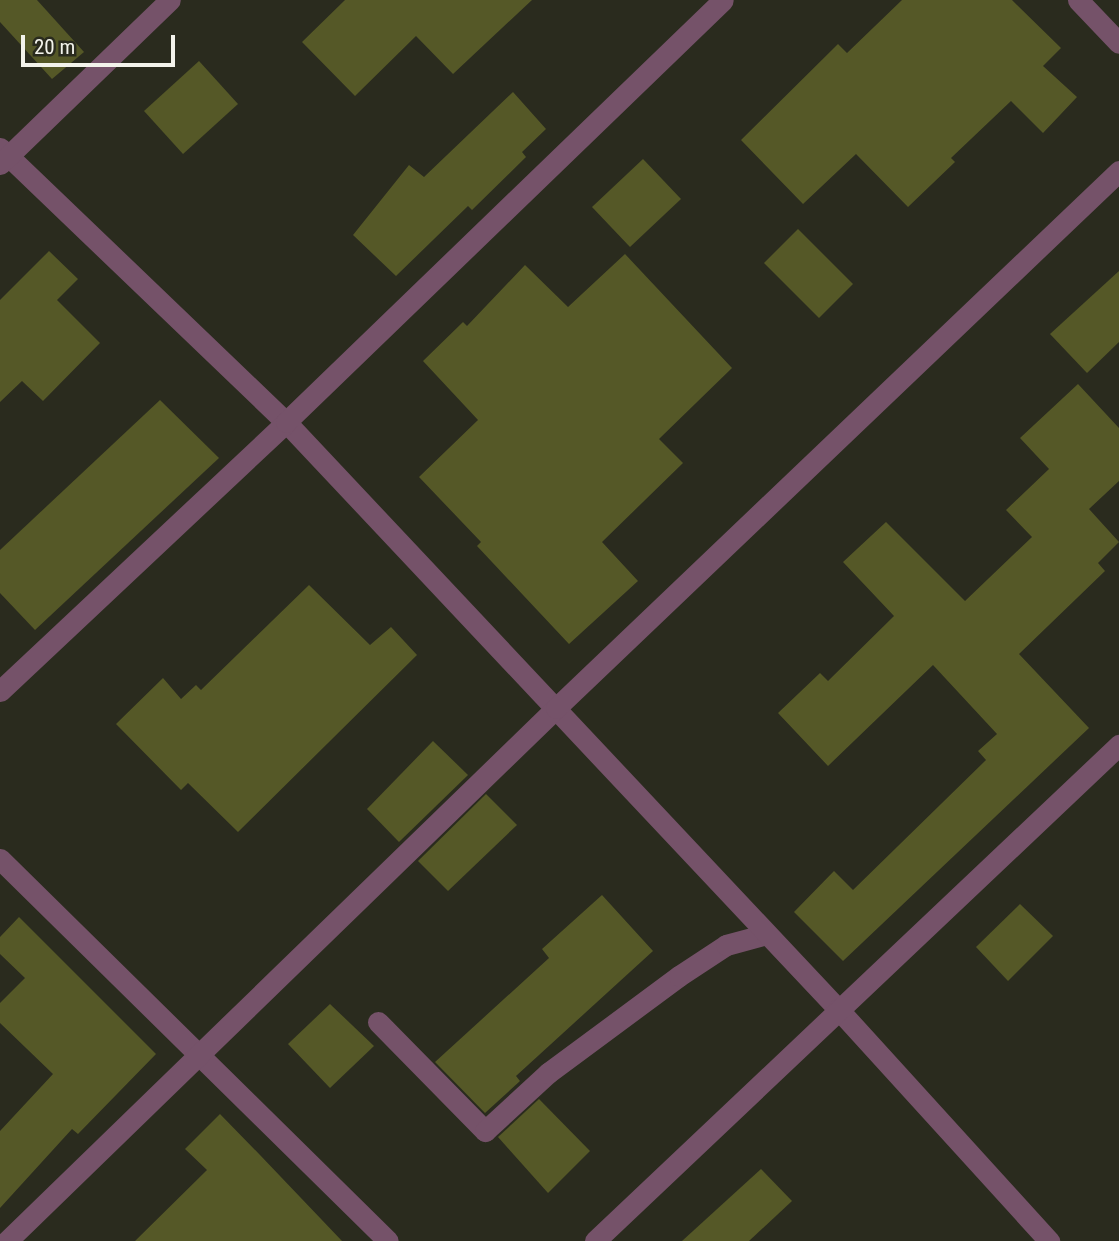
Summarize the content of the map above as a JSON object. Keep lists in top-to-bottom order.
{
  "scale_bar": "20 m"
}
